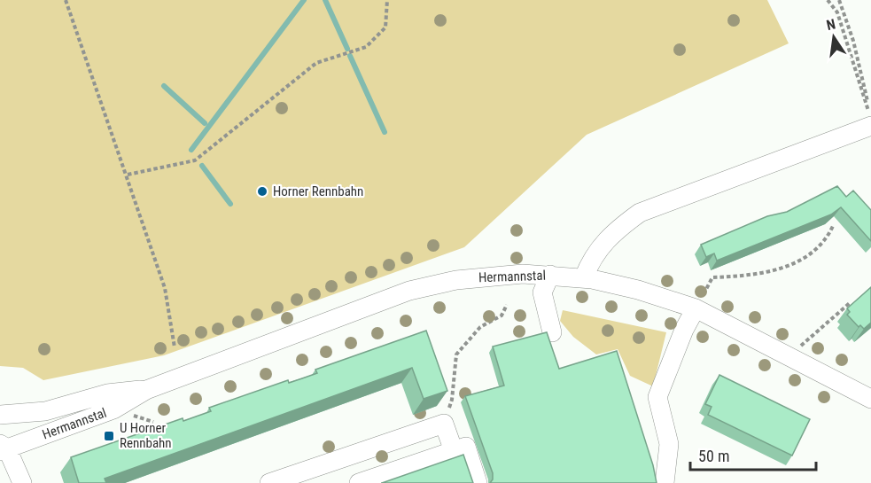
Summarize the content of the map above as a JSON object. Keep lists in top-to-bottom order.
{
  "streets": {
    "street": ["Hermannstal"]
  },
  "places": {
    "other": ["Horner Rennbahn"],
    "transit": ["U Horner Rennbahn"]
  },
  "scale_bar": "50 m",
  "north": "top"
}
